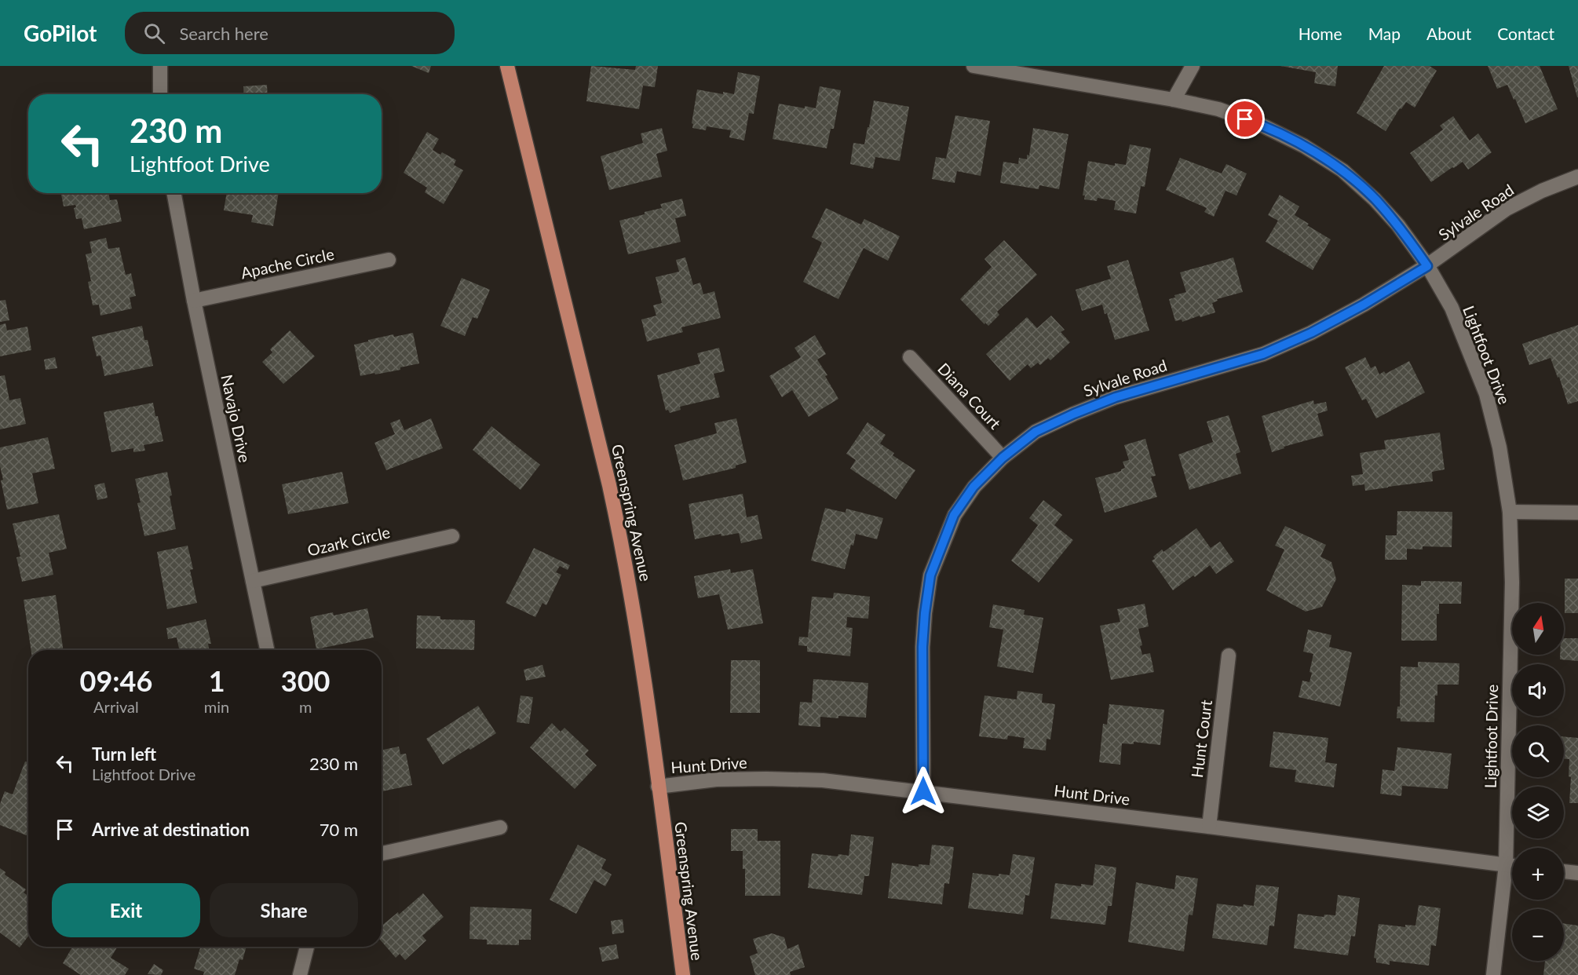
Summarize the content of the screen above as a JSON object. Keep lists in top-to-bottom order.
{
  "streets": {
    "main road": ["Greenspring Avenue"],
    "street": [
      "Sylvale Road",
      "Apache Circle",
      "Lightfoot Drive",
      "Diana Court",
      "Navajo Drive",
      "Ozark Circle",
      "Hunt Court",
      "Hunt Drive"
    ]
  },
  "crossings": [
    ["Sylvale Road", "Lightfoot Drive"],
    ["Sylvale Road", "Diana Court"],
    ["Sylvale Road", "Hunt Drive"],
    ["Apache Circle", "Navajo Drive"],
    ["Lightfoot Drive", "Hunt Drive"],
    ["Navajo Drive", "Ozark Circle"],
    ["Greenspring Avenue", "Hunt Drive"],
    ["Hunt Court", "Hunt Drive"]
  ],
  "north": "top",
  "page": {
    "header": "GoPilot",
    "search": "Search here",
    "nav": [
      "Home",
      "Map",
      "About",
      "Contact"
    ],
    "turn": ["230 m", "Lightfoot Drive"],
    "map_buttons": ["+", "−"],
    "eta": [
      "09:46",
      "Arrival",
      "1",
      "min",
      "300",
      "m"
    ],
    "list": [
      {
        "name": "Turn left",
        "note": "Lightfoot Drive",
        "value": "230 m"
      },
      {
        "name": "Arrive at destination",
        "value": "70 m"
      }
    ],
    "buttons": ["Exit", "Share"]
  }
}
